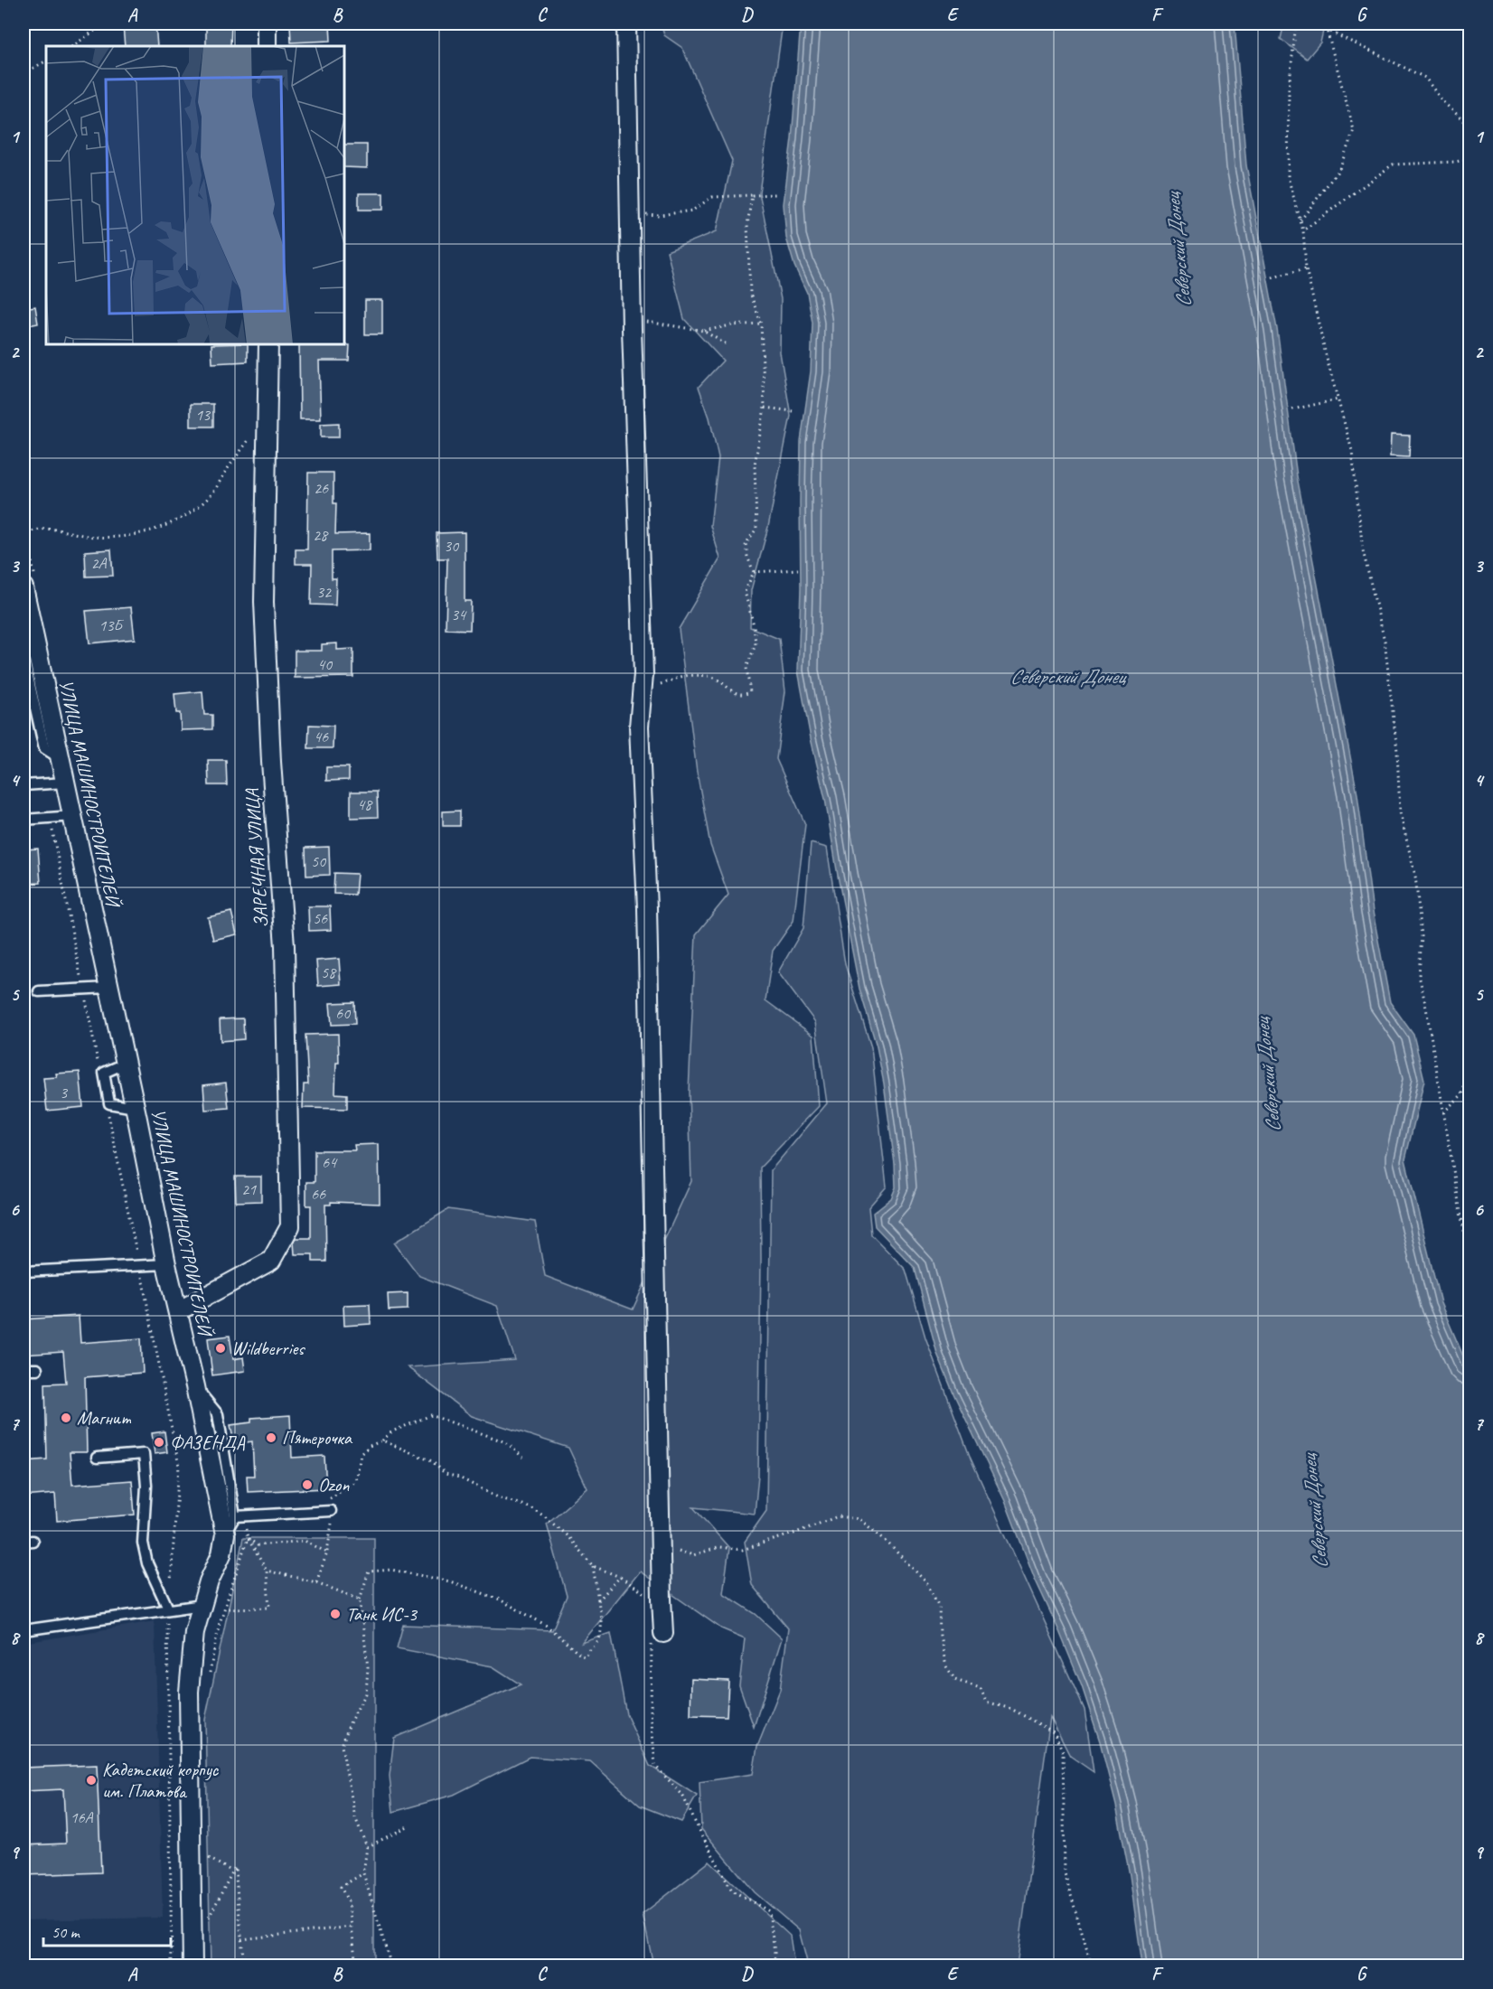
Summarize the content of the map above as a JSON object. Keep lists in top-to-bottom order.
{
  "streets": {
    "street": ["УЛИЦА МАШИНОСТРОИТЕЛЕЙ", "ЗАРЕЧНАЯ УЛИЦА"]
  },
  "crossings": [
    ["УЛИЦА МАШИНОСТРОИТЕЛЕЙ", "ЗАРЕЧНАЯ УЛИЦА"]
  ],
  "water": ["Северский Донец"],
  "places": [
    "Wildberries",
    "Магнит",
    "Пятерочка",
    "ФАЗЕНДА",
    "Ozon",
    "Танк ИС-3",
    "Кадетский корпус им. Платова"
  ],
  "house_numbers": [
    "13",
    "26",
    "28",
    "30",
    "2А",
    "32",
    "34",
    "13Б",
    "40",
    "46",
    "48",
    "50",
    "56",
    "58",
    "60",
    "3",
    "64",
    "21",
    "66",
    "16А"
  ],
  "scale_bar": "50 m",
  "grid": {
    "columns": [
      "A",
      "B",
      "C",
      "D",
      "E",
      "F",
      "G"
    ],
    "rows": [
      "1",
      "2",
      "3",
      "4",
      "5",
      "6",
      "7",
      "8",
      "9"
    ]
  }
}
